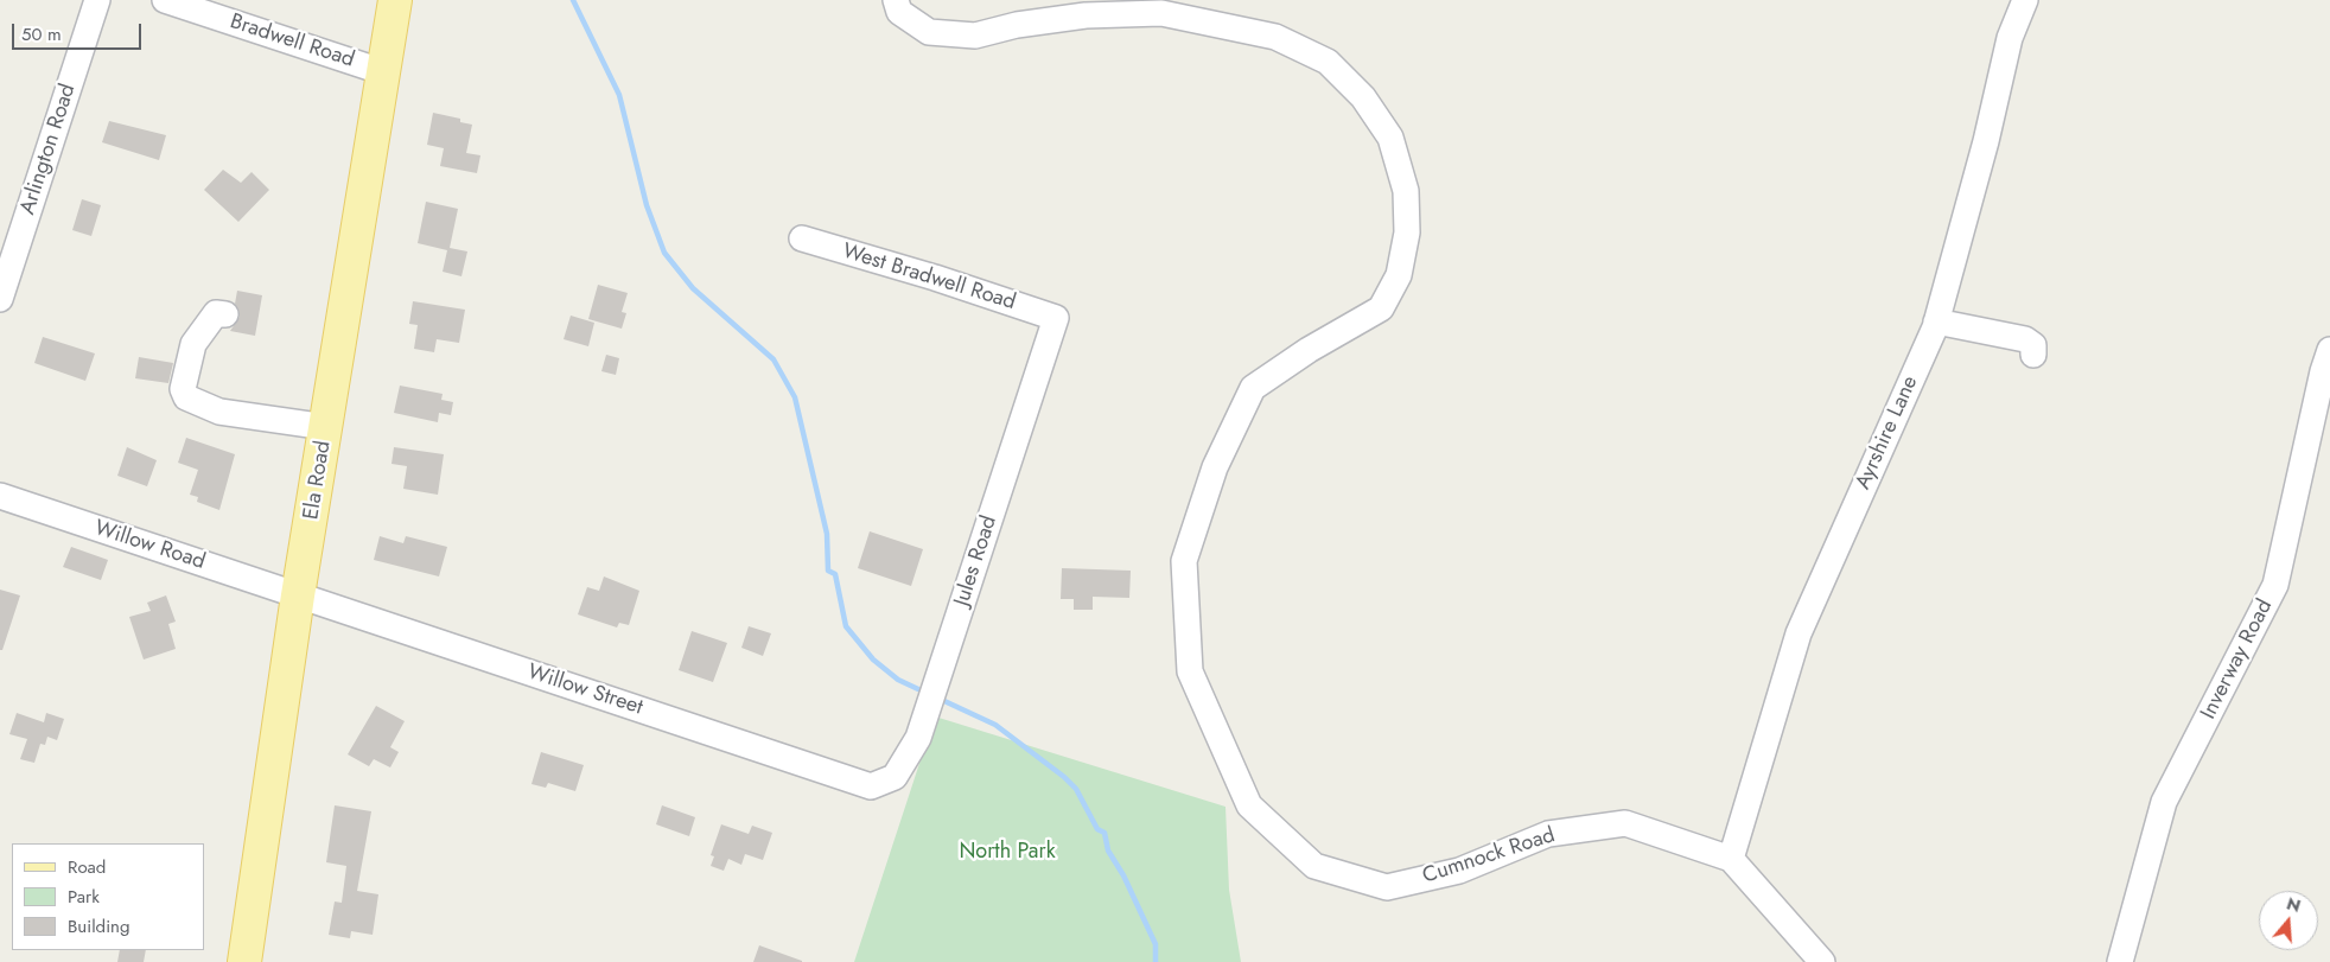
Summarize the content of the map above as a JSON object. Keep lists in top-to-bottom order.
{
  "streets": {
    "main road": ["Ela Road"],
    "street": [
      "Bradwell Road",
      "Arlington Road",
      "West Bradwell Road",
      "Ayrshire Lane",
      "Willow Road",
      "Jules Road",
      "Inverway Road",
      "Willow Street",
      "Cumnock Road"
    ]
  },
  "crossings": [
    ["Bradwell Road", "Ela Road"],
    ["West Bradwell Road", "Jules Road"],
    ["Ayrshire Lane", "Cumnock Road"],
    ["Ela Road", "Willow Road"],
    ["Ela Road", "Willow Street"],
    ["Willow Road", "Willow Street"],
    ["Jules Road", "Willow Street"]
  ],
  "parks": ["North Park"],
  "legend": ["Road", "Park", "Building"],
  "scale_bar": "50 m",
  "north": "top"
}
